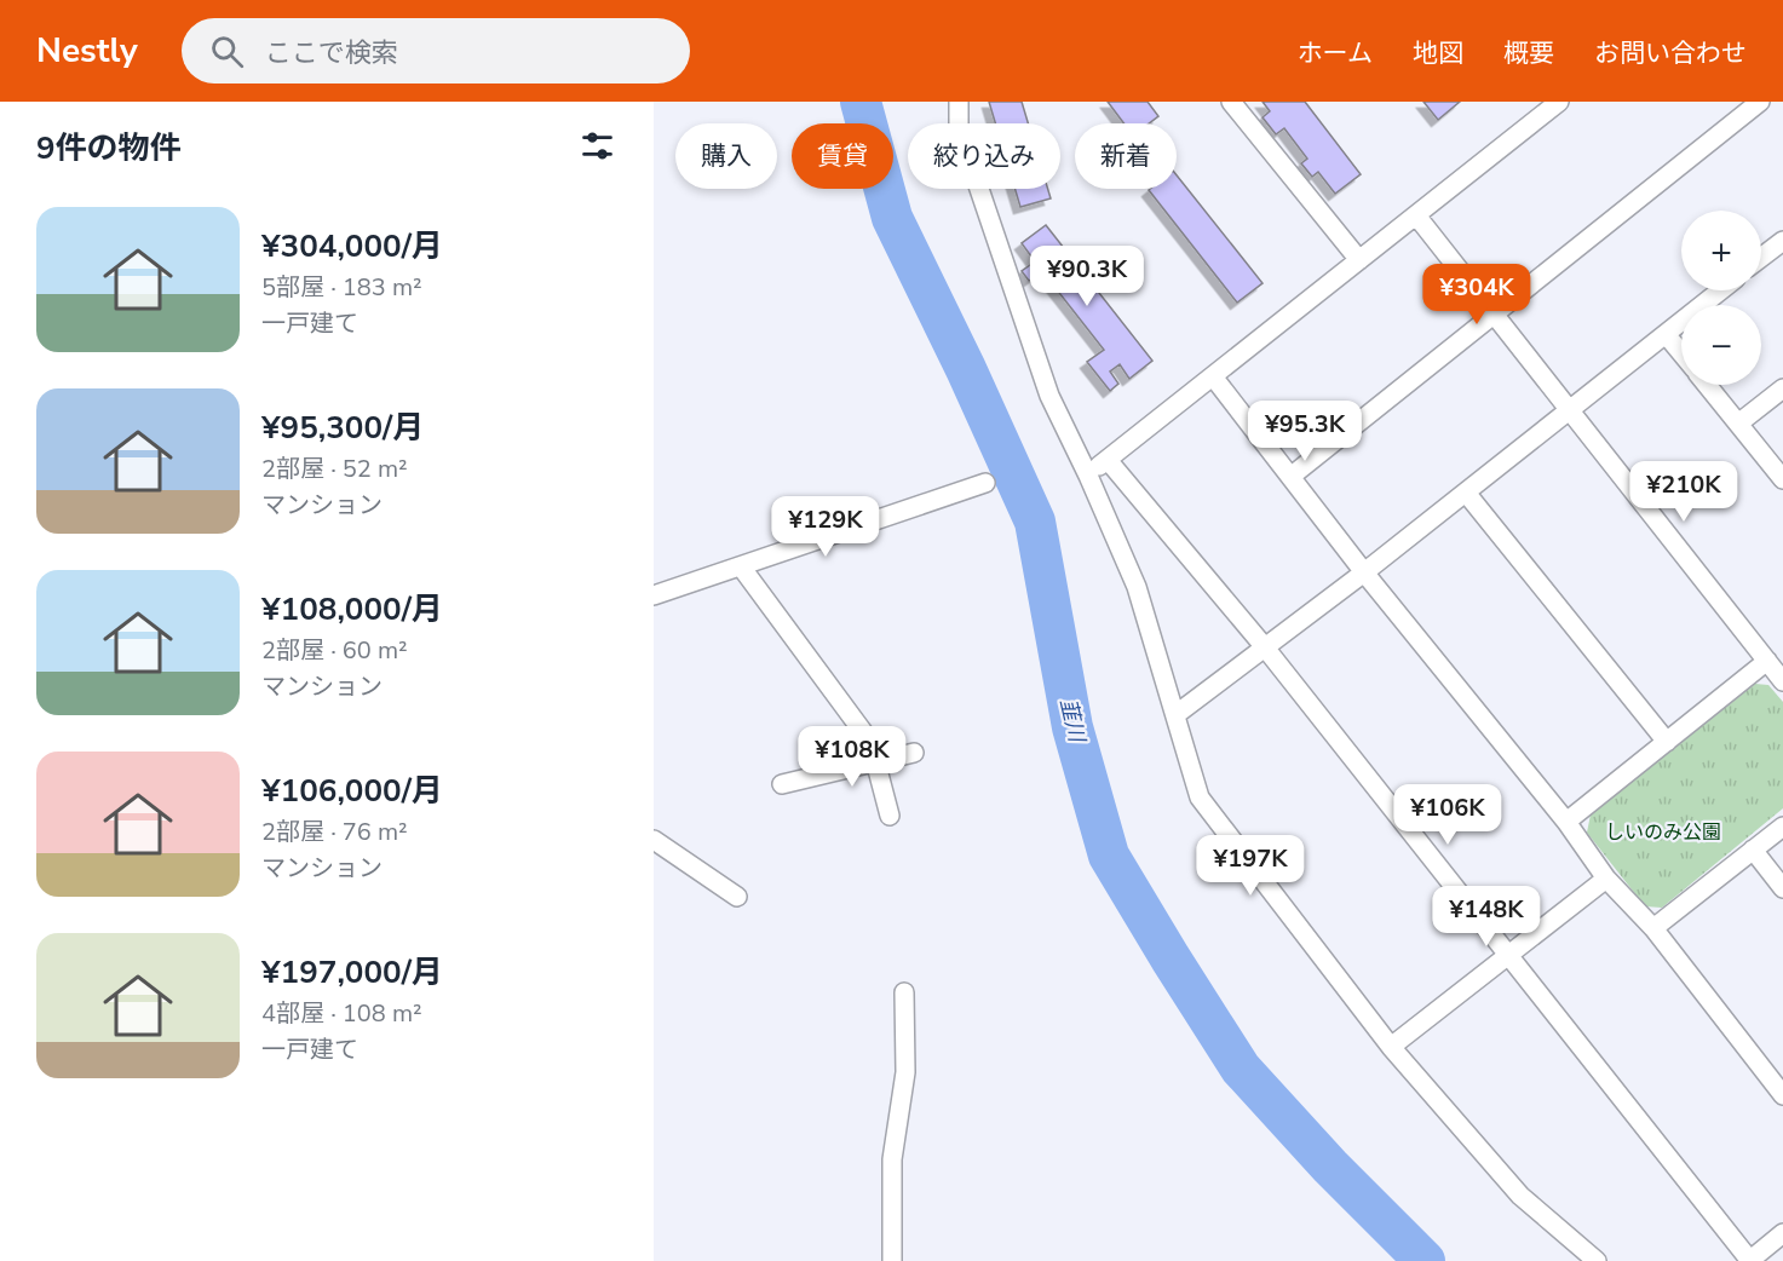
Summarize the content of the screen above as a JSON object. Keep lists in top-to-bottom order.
{
  "water": ["韮川"],
  "parks": ["しいのみ公園"],
  "page": {
    "header": "Nestly",
    "search": "ここで検索",
    "nav": [
      "ホーム",
      "地図",
      "概要",
      "お問い合わせ"
    ],
    "heading": "9件の物件",
    "chip": [
      "購入",
      "賃貸",
      "絞り込み",
      "新着"
    ],
    "list": [
      {
        "name": "¥304,000/月",
        "note": "5部屋 · 183 m² · 一戸建て"
      },
      {
        "name": "¥95,300/月",
        "note": "2部屋 · 52 m² · マンション"
      },
      {
        "name": "¥108,000/月",
        "note": "2部屋 · 60 m² · マンション"
      },
      {
        "name": "¥106,000/月",
        "note": "2部屋 · 76 m² · マンション"
      },
      {
        "name": "¥197,000/月",
        "note": "4部屋 · 108 m² · 一戸建て"
      }
    ],
    "map_buttons": ["+", "−"],
    "price": [
      "¥90.3K",
      "¥304K",
      "¥95.3K",
      "¥210K",
      "¥129K",
      "¥108K",
      "¥106K",
      "¥197K",
      "¥148K"
    ]
  }
}
